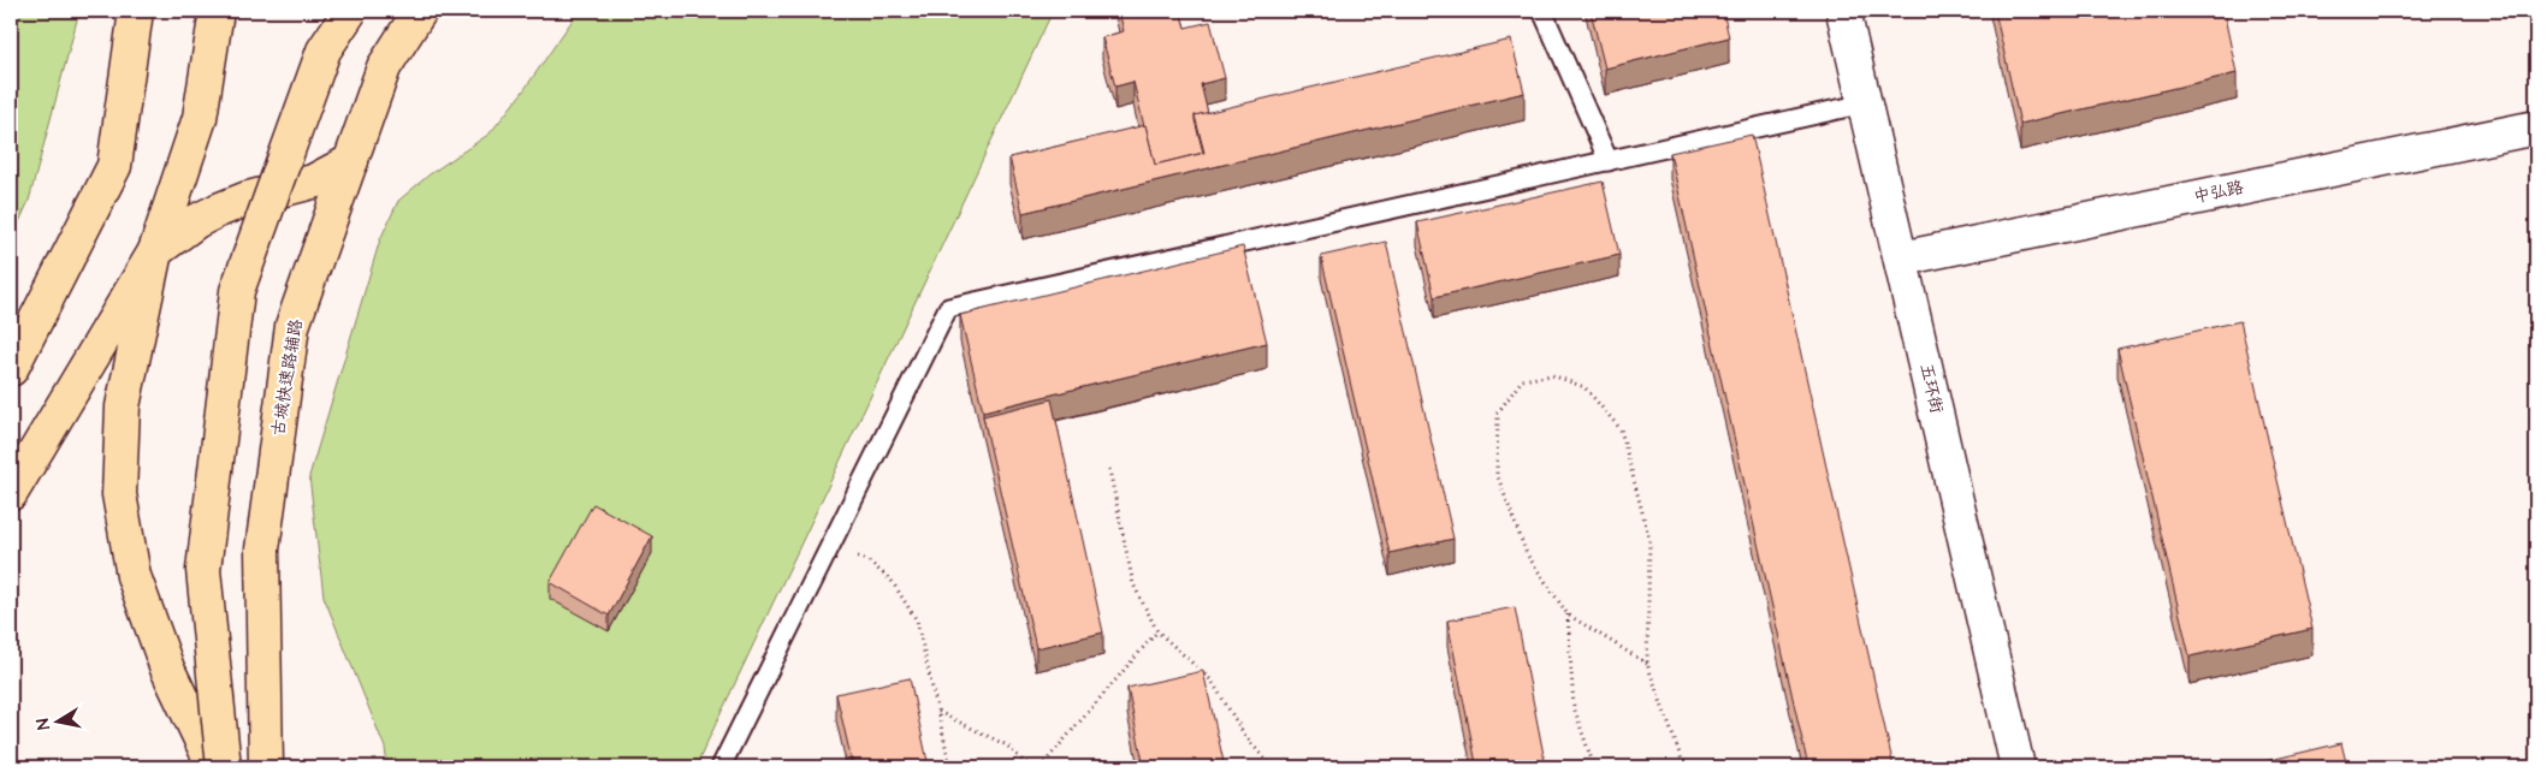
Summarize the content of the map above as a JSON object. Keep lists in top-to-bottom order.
{
  "streets": {
    "main road": ["古城快速路辅路"],
    "street": ["中弘路", "五环街"]
  },
  "crossings": [
    ["中弘路", "五环街"]
  ],
  "north": "left"
}
